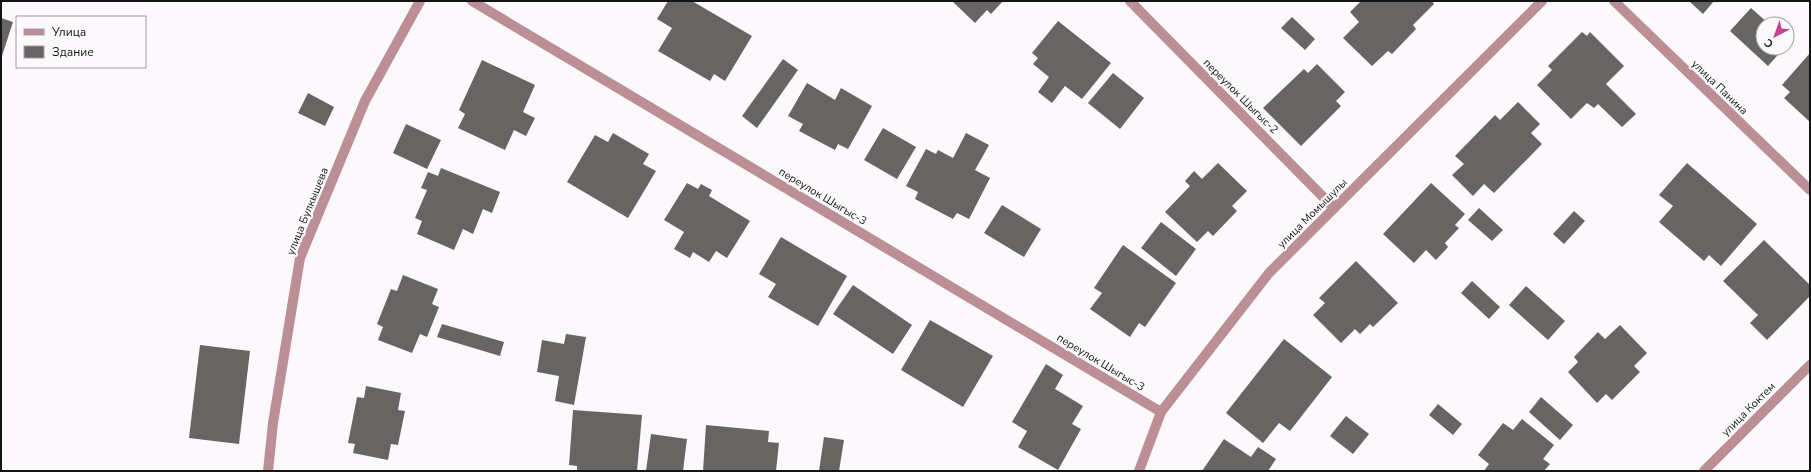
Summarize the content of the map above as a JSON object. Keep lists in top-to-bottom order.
{
  "streets": {
    "street": [
      "улица Панина",
      "переулок Шыгыс-2",
      "переулок Шыгыс-3",
      "улица Булкышева",
      "улица Момышулы",
      "улица Коктем"
    ]
  },
  "crossings": [
    ["переулок Шыгыс-2", "улица Момышулы"],
    ["переулок Шыгыс-3", "улица Момышулы"]
  ],
  "legend": ["Улица", "Здание"],
  "north": "bottom left"
}
